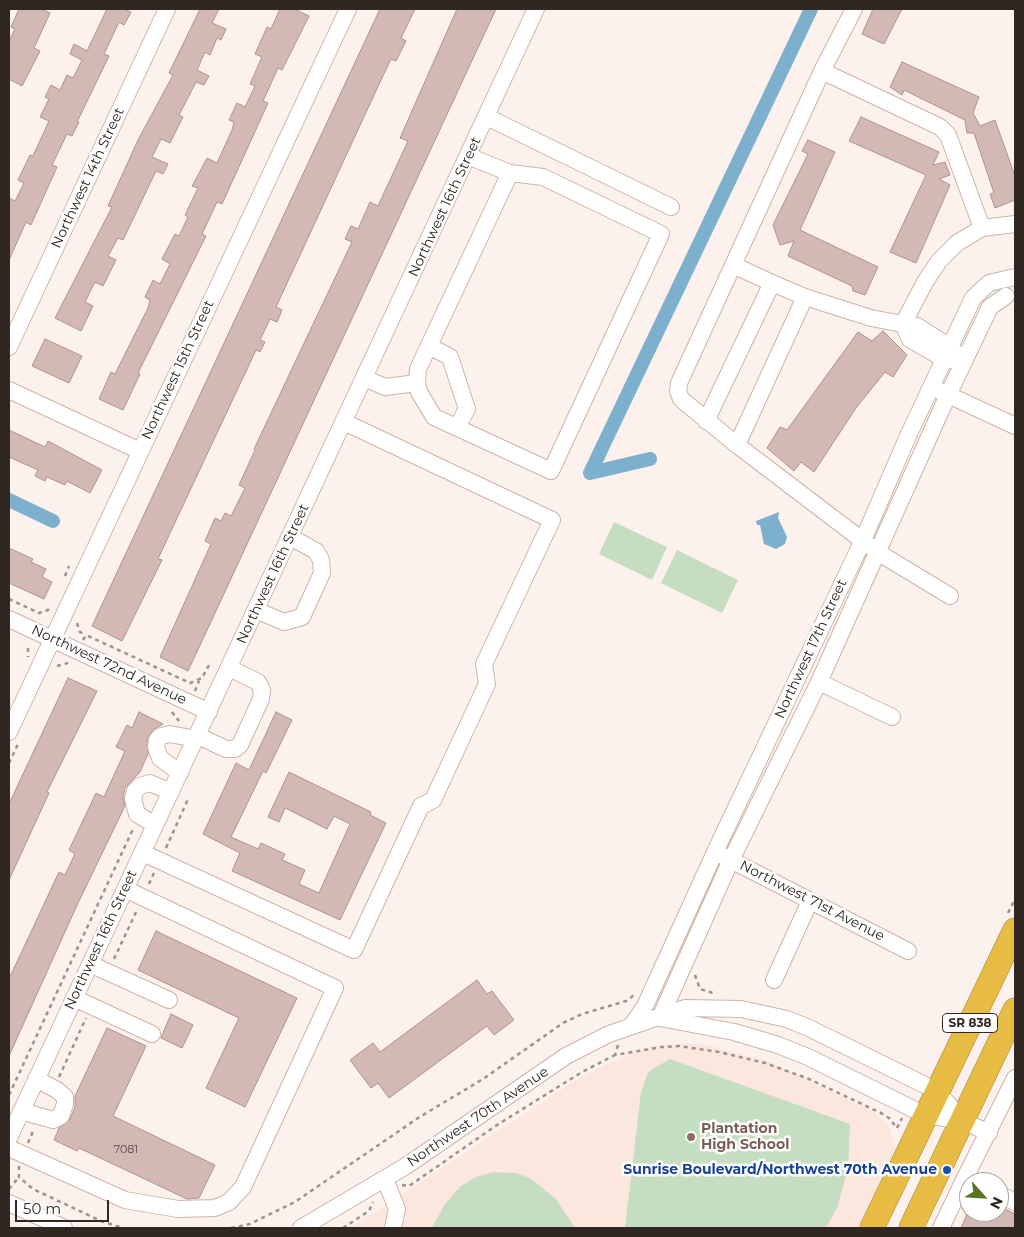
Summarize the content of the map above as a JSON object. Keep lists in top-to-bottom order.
{
  "streets": {
    "highway": ["SR 838"],
    "street": [
      "Northwest 14th Street",
      "Northwest 16th Street",
      "Northwest 15th Street",
      "Northwest 17th Street",
      "Northwest 72nd Avenue",
      "Northwest 71st Avenue",
      "Northwest 70th Avenue"
    ]
  },
  "crossings": [
    ["Northwest 16th Street", "Northwest 72nd Avenue"],
    ["Northwest 15th Street", "Northwest 72nd Avenue"],
    ["Northwest 17th Street", "Northwest 71st Avenue"],
    ["Northwest 17th Street", "Northwest 70th Avenue"],
    ["SR 838", "Northwest 70th Avenue"]
  ],
  "places": ["Plantation High School", "Sunrise Boulevard/Northwest 70th Avenue"],
  "house_numbers": ["7081"],
  "scale_bar": "50 m",
  "north": "bottom right"
}
